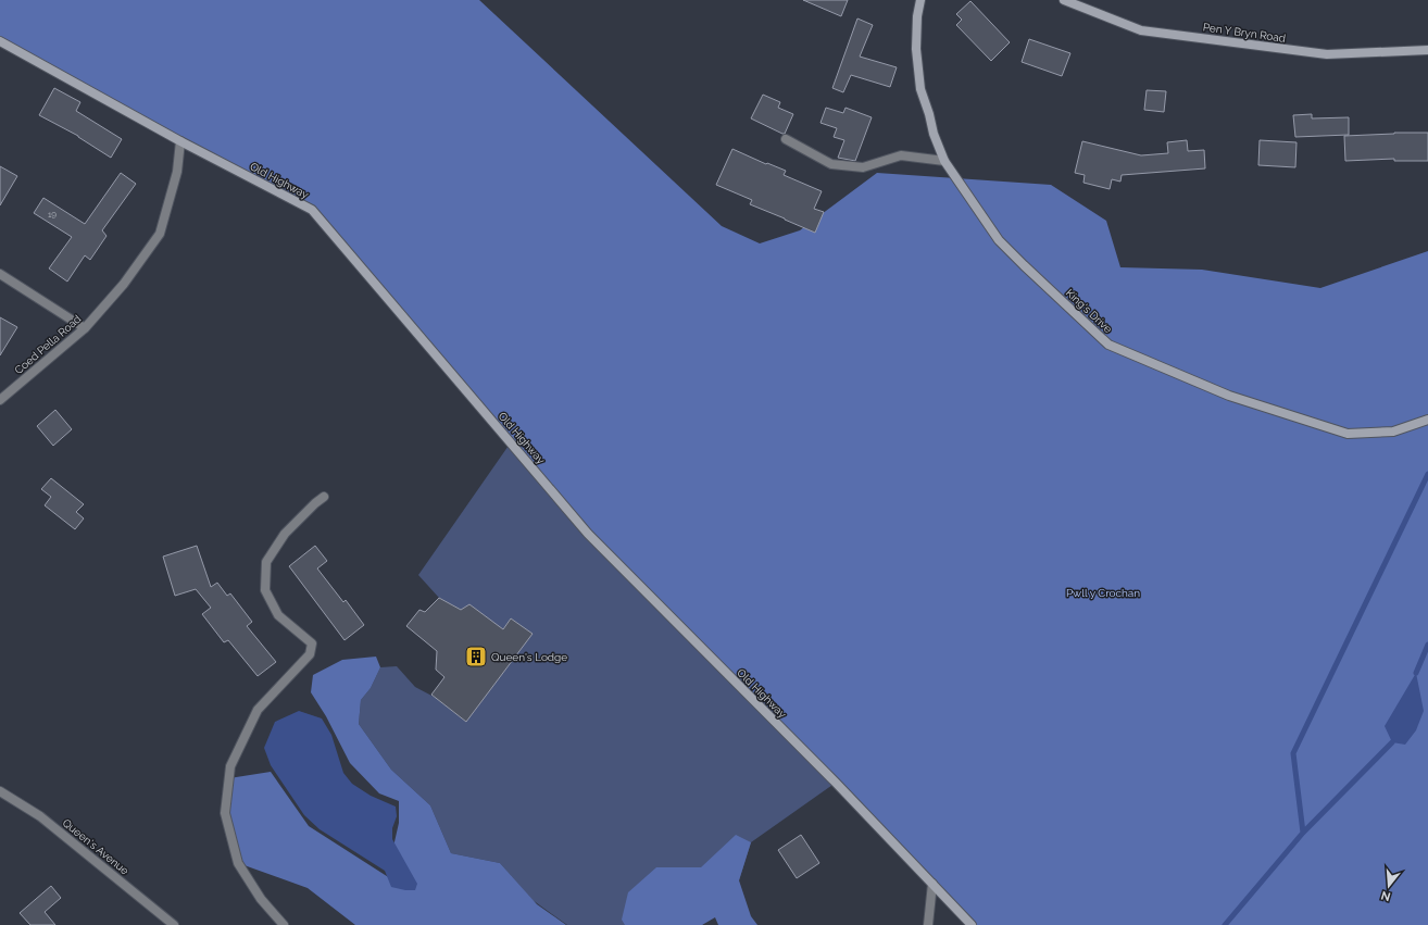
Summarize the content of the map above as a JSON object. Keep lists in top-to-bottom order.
{
  "streets": {
    "street": [
      "Pen Y Bryn Road",
      "Old Highway",
      "King's Drive",
      "Coed Pella Road",
      "Queen's Avenue"
    ]
  },
  "crossings": [
    ["Old Highway", "Coed Pella Road"]
  ],
  "parks": ["Pwll y Crochan"],
  "places": {
    "building": ["Queen's Lodge"]
  },
  "house_numbers": ["19"],
  "north": "bottom"
}
